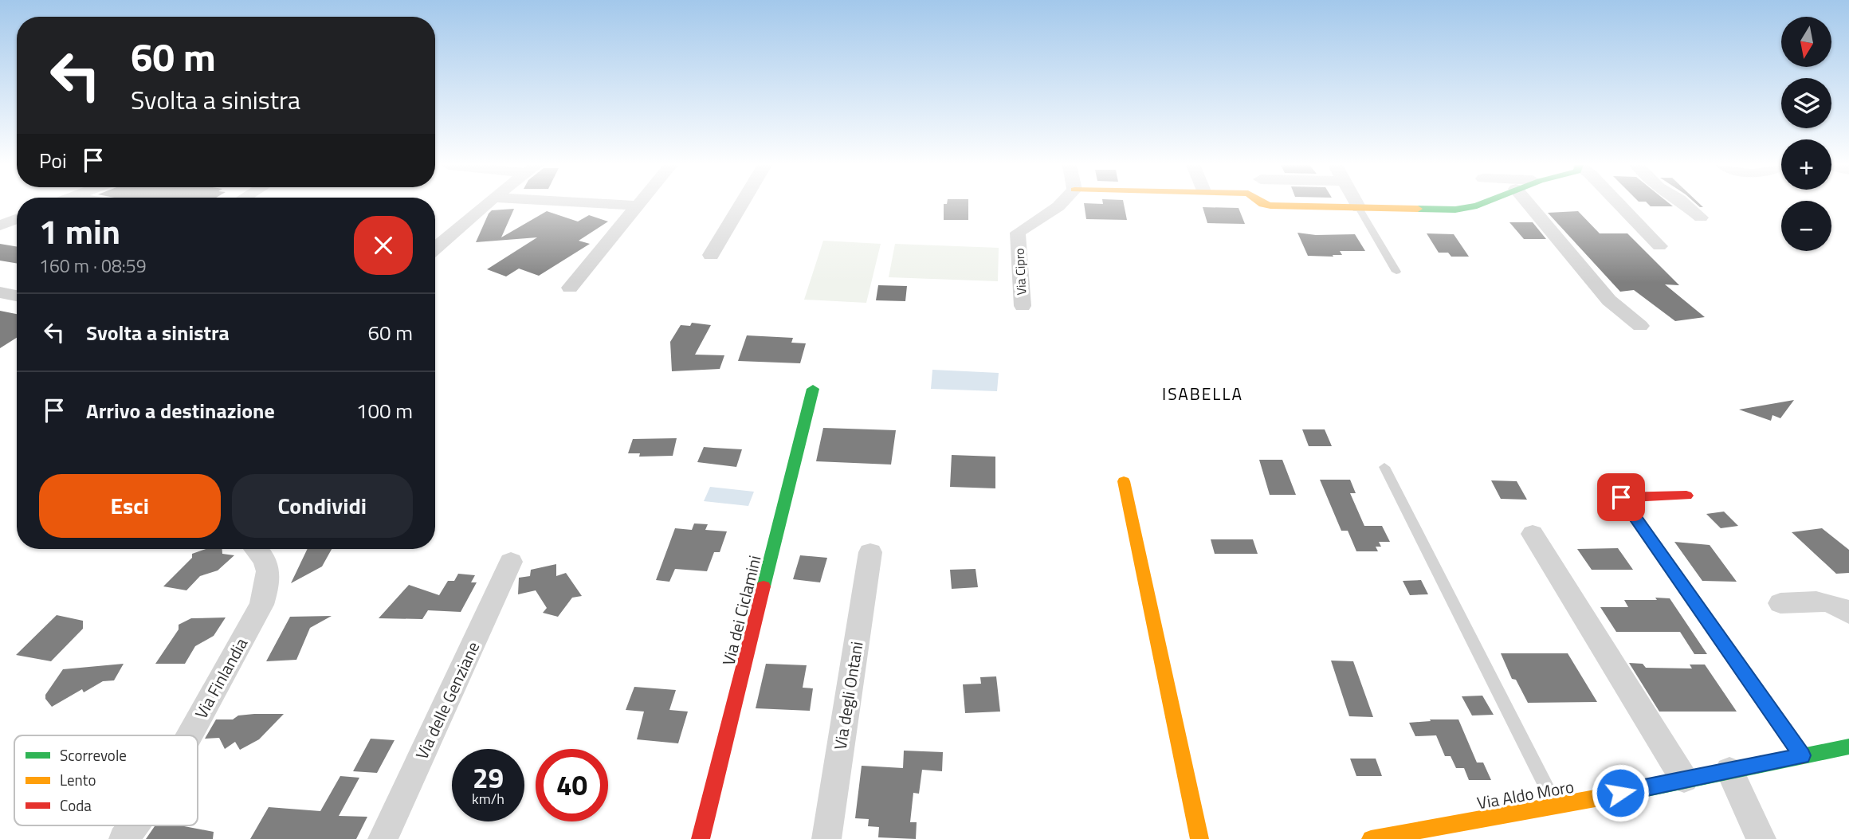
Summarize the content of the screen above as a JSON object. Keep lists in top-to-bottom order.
{
  "streets": {
    "street": [
      "Via Cipro",
      "Via dei Ciclamini",
      "Via Finlandia",
      "Via degli Ontani",
      "Via delle Genziane",
      "Via Aldo Moro"
    ]
  },
  "districts": ["ISABELLA"],
  "legend": ["Scorrevole", "Lento", "Coda"],
  "north": "bottom",
  "page": {
    "map_buttons": ["+", "−"],
    "turn": ["60 m", "Svolta a sinistra"],
    "then": "Poi",
    "heading": ["1 min", "160 m · 08:59"],
    "list": [
      {
        "name": "Svolta a sinistra",
        "value": "60 m"
      },
      {
        "name": "Arrivo a destinazione",
        "value": "100 m"
      }
    ],
    "buttons": ["Esci", "Condividi"],
    "speed": "29 km/h",
    "limit": "40"
  }
}
